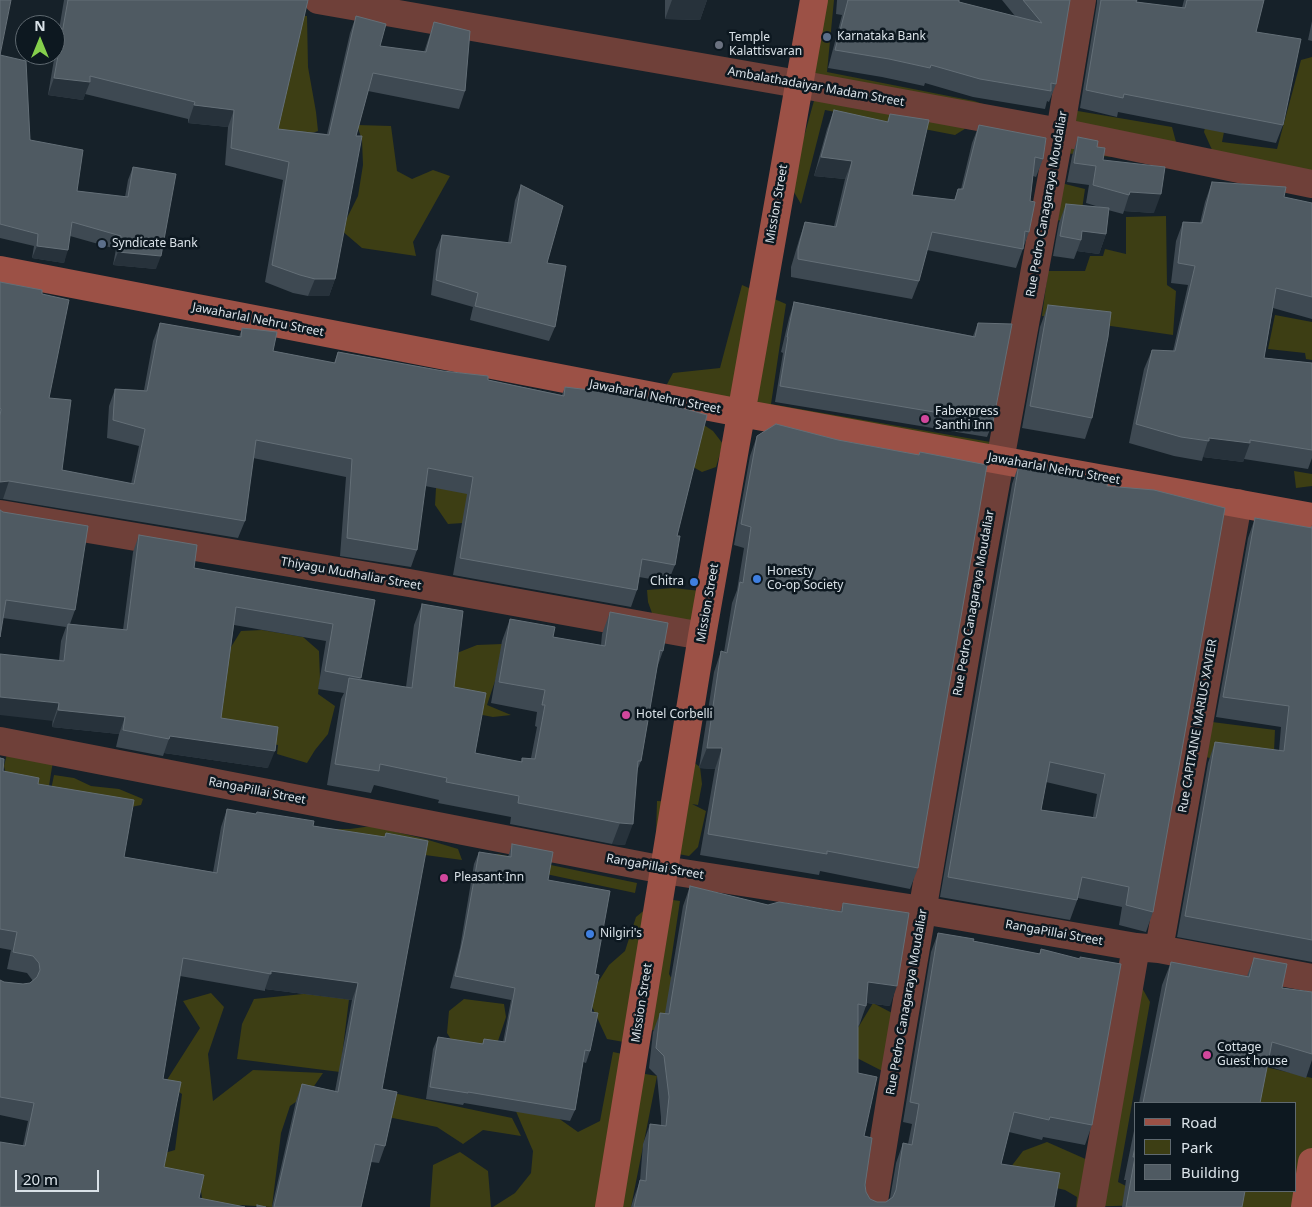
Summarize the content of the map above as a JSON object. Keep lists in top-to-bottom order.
{
  "streets": {
    "street": [
      "Ambalathadaiyar Madam Street",
      "Mission Street",
      "Rue Pedro Canagaraya Moudaliar",
      "Jawaharlal Nehru Street",
      "Thiyagu Mudhaliar Street",
      "Rue CAPITAINE MARIUS XAVIER",
      "RangaPillai Street"
    ]
  },
  "crossings": [
    ["Ambalathadaiyar Madam Street", "Mission Street"],
    ["Ambalathadaiyar Madam Street", "Rue Pedro Canagaraya Moudaliar"],
    ["Mission Street", "Jawaharlal Nehru Street"],
    ["Mission Street", "Thiyagu Mudhaliar Street"],
    ["Mission Street", "RangaPillai Street"],
    ["Rue Pedro Canagaraya Moudaliar", "Jawaharlal Nehru Street"],
    ["Rue Pedro Canagaraya Moudaliar", "RangaPillai Street"],
    ["Jawaharlal Nehru Street", "Rue CAPITAINE MARIUS XAVIER"],
    ["Rue CAPITAINE MARIUS XAVIER", "RangaPillai Street"]
  ],
  "places": [
    "Karnataka Bank",
    "Temple Kalattisvaran",
    "Syndicate Bank",
    "Fabexpress Santhi Inn",
    "Honesty Co-op Society",
    "Chitra",
    "Hotel Corbelli",
    "Pleasant Inn",
    "Nilgiri's",
    "Cottage Guest house"
  ],
  "legend": ["Road", "Park", "Building"],
  "scale_bar": "20 m",
  "north": "top"
}
